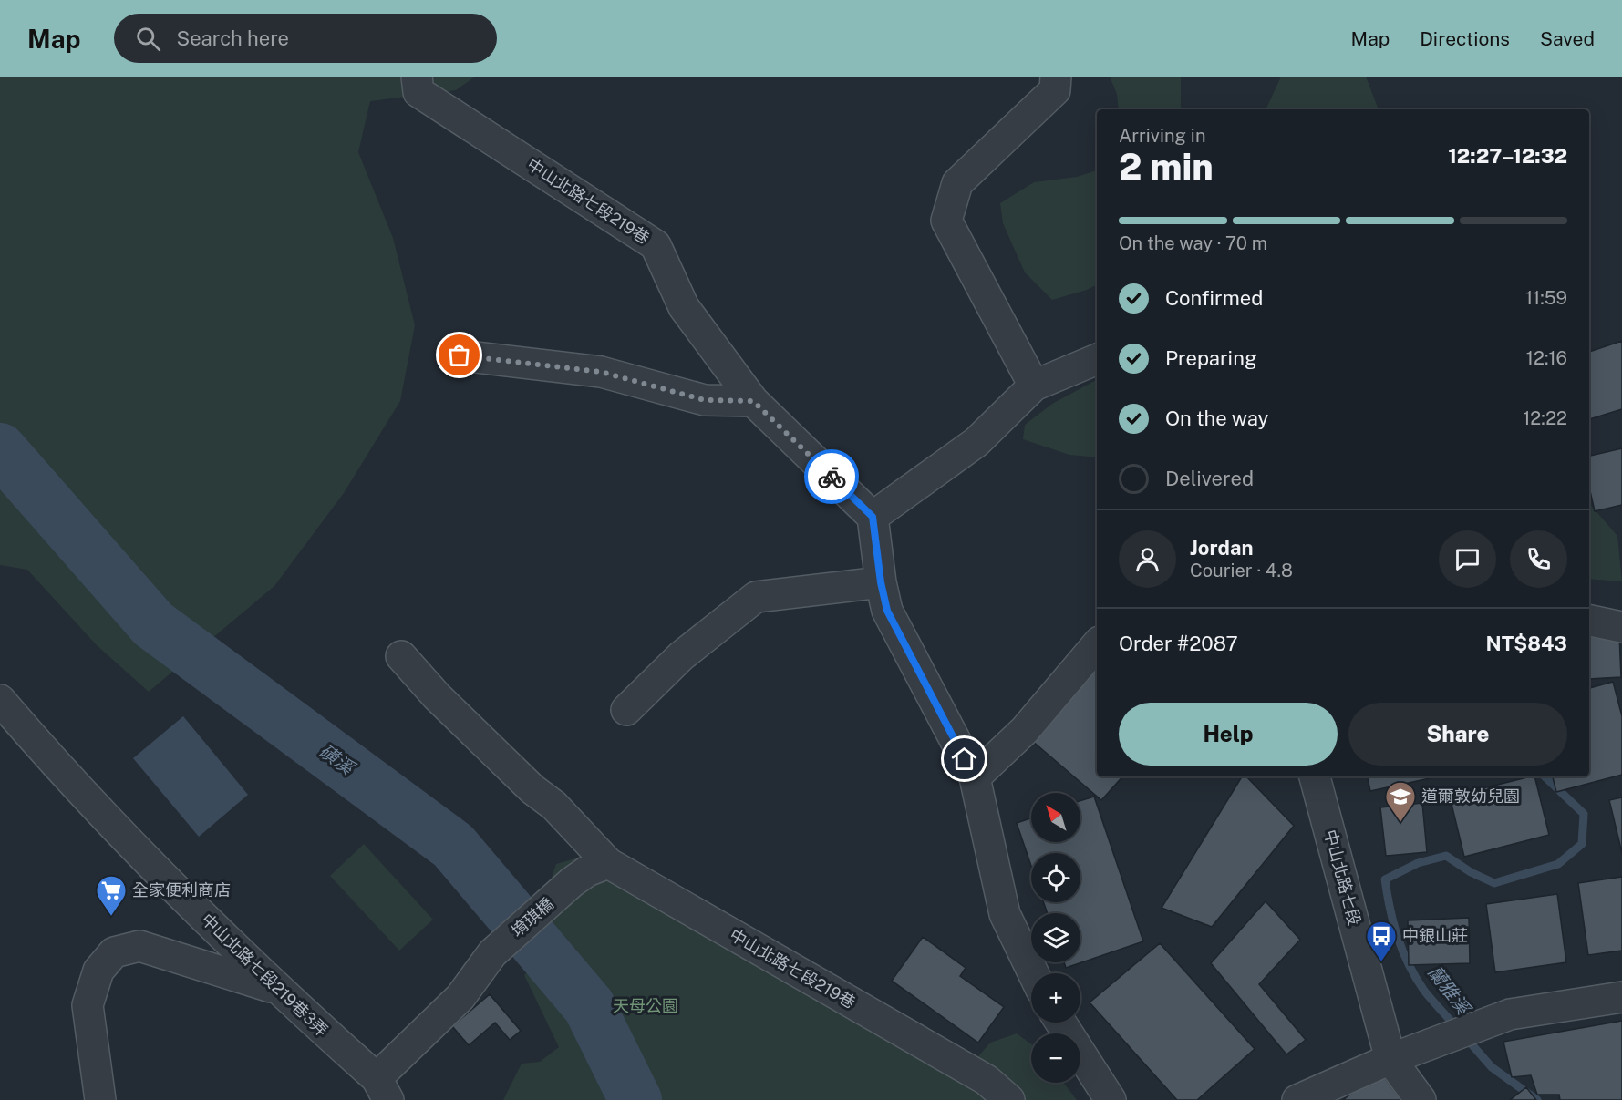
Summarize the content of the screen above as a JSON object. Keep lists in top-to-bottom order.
{
  "streets": {
    "street": [
      "中山北路七段219巷",
      "中山北路七段",
      "堉琪橋",
      "中山北路七段219巷3弄"
    ]
  },
  "crossings": [
    ["中山北路七段219巷", "堉琪橋"],
    ["堉琪橋", "中山北路七段219巷3弄"]
  ],
  "water": ["磺溪", "蘭雅溪"],
  "parks": ["天母公園"],
  "places": {
    "school or university": ["道爾敦幼兒園"],
    "supermarket": ["全家便利商店"],
    "bus stop": ["中銀山莊"]
  },
  "north": "top left",
  "page": {
    "header": "Map",
    "search": "Search here",
    "nav": ["Map", "Directions", "Saved"],
    "heading": ["2 min", "Arriving in", "12:27–12:32"],
    "panel": [
      "Jordan",
      "Courier · 4.8",
      "Order #2087",
      "NT$843"
    ],
    "bar": "On the way · 70 m",
    "list": [
      ["Confirmed", "11:59"],
      ["Preparing", "12:16"],
      ["On the way", "12:22"],
      "Delivered"
    ],
    "buttons": ["Help", "Share"],
    "map_buttons": ["+", "−"]
  }
}
